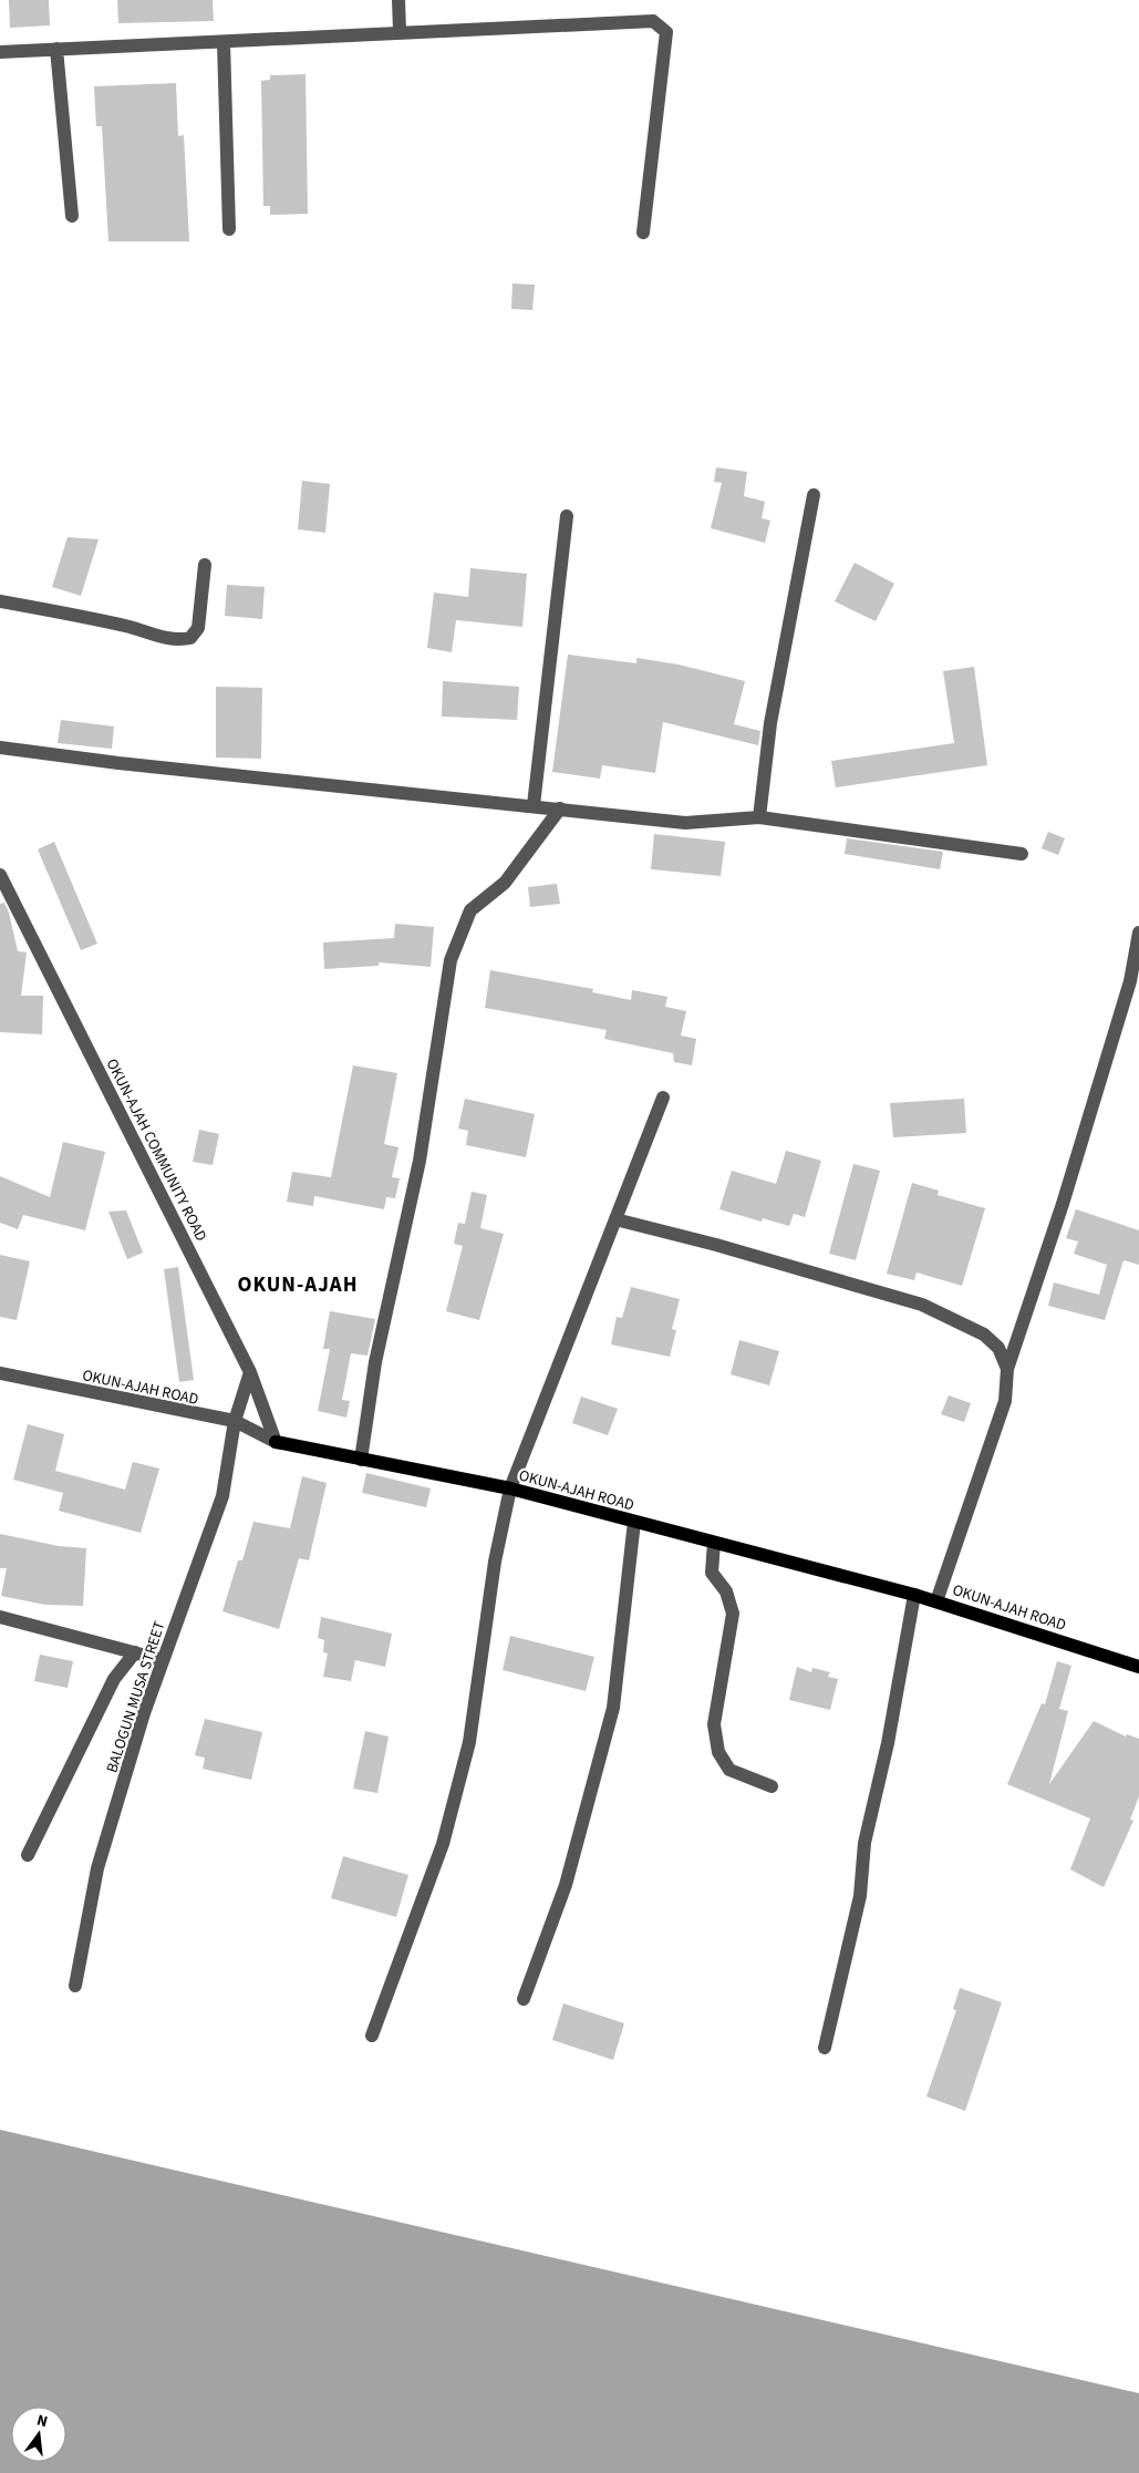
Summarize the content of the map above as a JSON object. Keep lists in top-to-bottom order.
{
  "streets": {
    "main road": ["OKUN-AJAH ROAD"],
    "street": ["OKUN-AJAH COMMUNITY ROAD", "BALOGUN MUSA STREET"]
  },
  "crossings": [
    ["OKUN-AJAH COMMUNITY ROAD", "OKUN-AJAH ROAD"],
    ["OKUN-AJAH COMMUNITY ROAD", "BALOGUN MUSA STREET"],
    ["OKUN-AJAH ROAD", "BALOGUN MUSA STREET"]
  ],
  "districts": ["OKUN-AJAH"],
  "north": "top"
}
